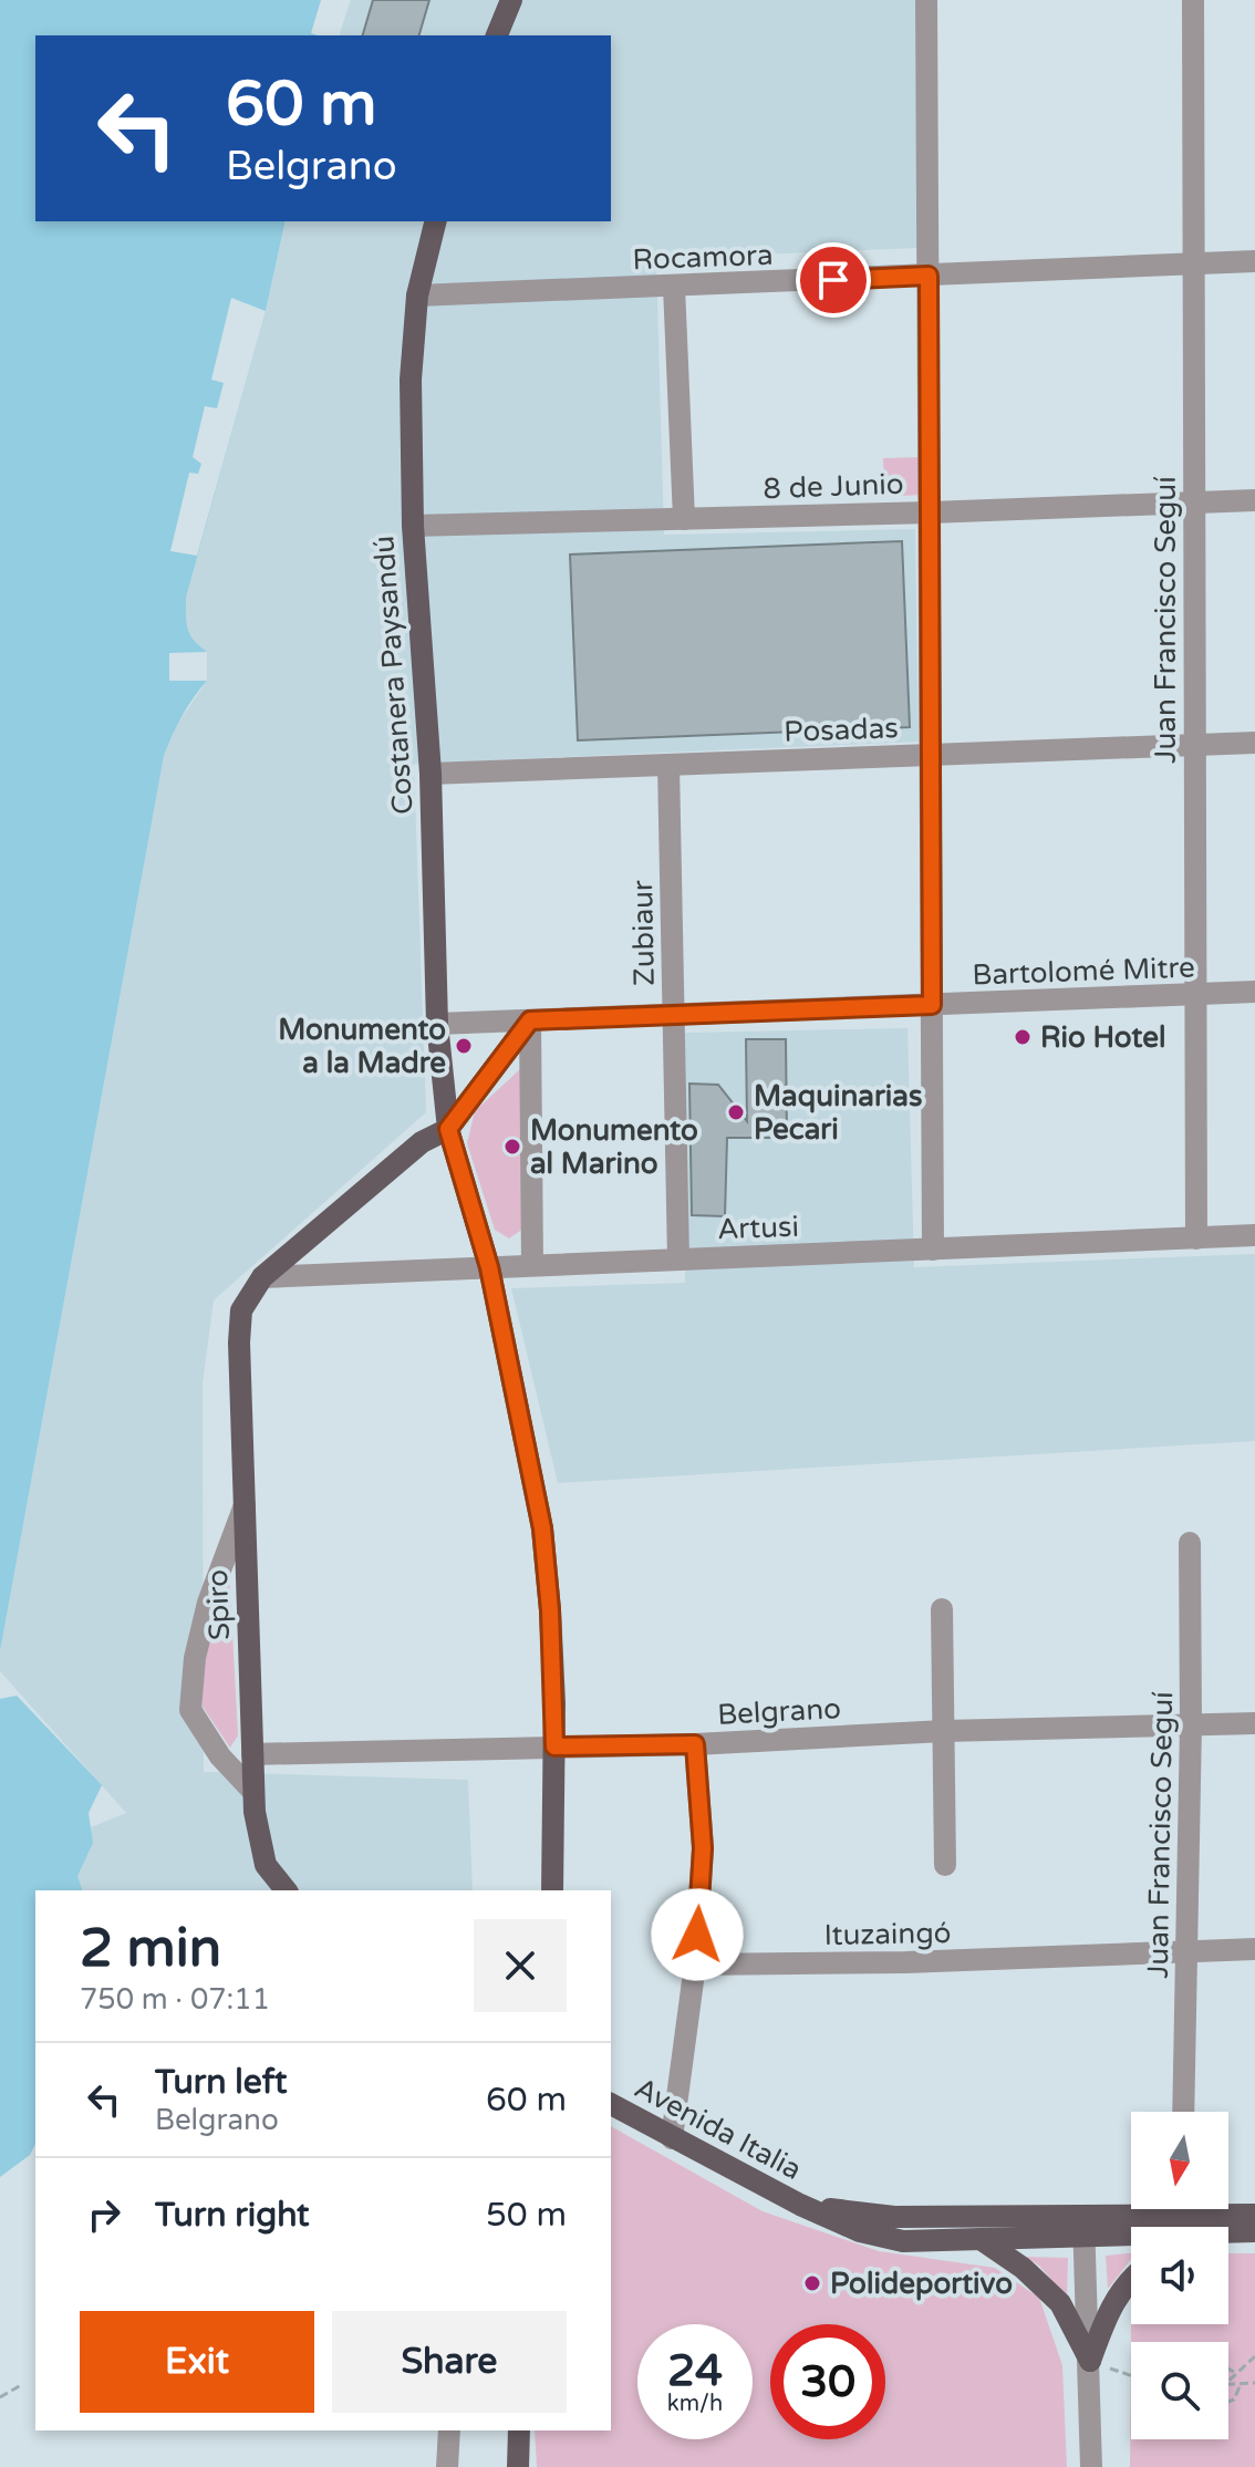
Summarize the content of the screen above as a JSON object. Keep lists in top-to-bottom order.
{
  "streets": {
    "main road": ["Costanera Paysandú", "Spiro", "Avenida Italia"],
    "street": [
      "Rocamora",
      "8 de Junio",
      "Juan Francisco Seguí",
      "Posadas",
      "Zubiaur",
      "Bartolomé Mitre",
      "Artusi",
      "Belgrano",
      "Ituzaingó"
    ]
  },
  "crossings": [
    ["Rocamora", "Juan Francisco Seguí"],
    ["Rocamora", "Costanera Paysandú"],
    ["8 de Junio", "Juan Francisco Seguí"],
    ["8 de Junio", "Costanera Paysandú"],
    ["Juan Francisco Seguí", "Posadas"],
    ["Juan Francisco Seguí", "Bartolomé Mitre"],
    ["Juan Francisco Seguí", "Artusi"],
    ["Juan Francisco Seguí", "Belgrano"],
    ["Juan Francisco Seguí", "Ituzaingó"],
    ["Costanera Paysandú", "Posadas"],
    ["Costanera Paysandú", "Bartolomé Mitre"],
    ["Costanera Paysandú", "Artusi"],
    ["Costanera Paysandú", "Belgrano"],
    ["Posadas", "Zubiaur"],
    ["Zubiaur", "Bartolomé Mitre"],
    ["Zubiaur", "Artusi"],
    ["Artusi", "Spiro"],
    ["Spiro", "Belgrano"]
  ],
  "places": [
    "Rio Hotel",
    "Monumento a la Madre",
    "Maquinarias Pecari",
    "Monumento al Marino",
    "Polideportivo"
  ],
  "north": "bottom",
  "page": {
    "turn": ["60 m", "Belgrano"],
    "heading": ["2 min", "750 m · 07:11"],
    "list": [
      {
        "name": "Turn left",
        "note": "Belgrano",
        "value": "60 m"
      },
      {
        "name": "Turn right",
        "value": "50 m"
      }
    ],
    "buttons": ["Exit", "Share"],
    "speed": "24 km/h",
    "limit": "30"
  }
}
